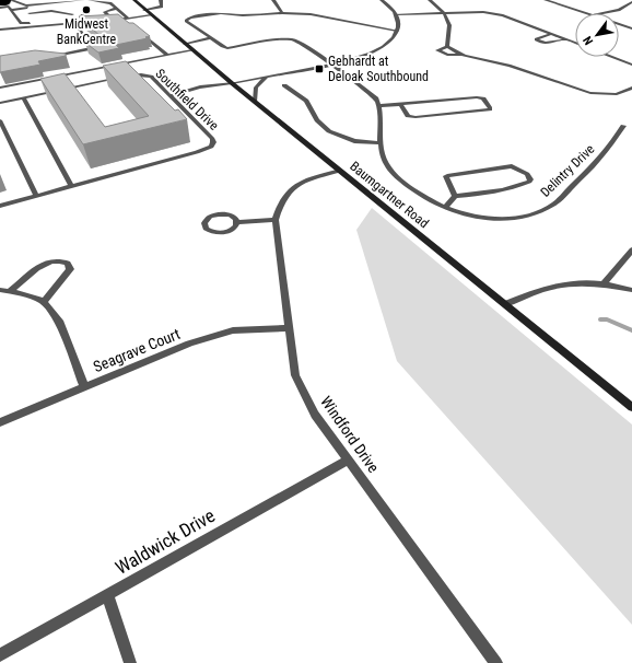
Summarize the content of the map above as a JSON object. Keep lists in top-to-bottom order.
{
  "streets": {
    "main road": ["Baumgartner Road"],
    "street": [
      "Southfield Drive",
      "Delintry Drive",
      "Seagrave Court",
      "Windford Drive",
      "Waldwick Drive"
    ]
  },
  "crossings": [
    ["Baumgartner Road", "Windford Drive"],
    ["Seagrave Court", "Windford Drive"],
    ["Windford Drive", "Waldwick Drive"]
  ],
  "places": {
    "other": ["Midwest BankCentre"],
    "transit": ["Gebhardt at Deloak Southbound"]
  },
  "north": "bottom left"
}
